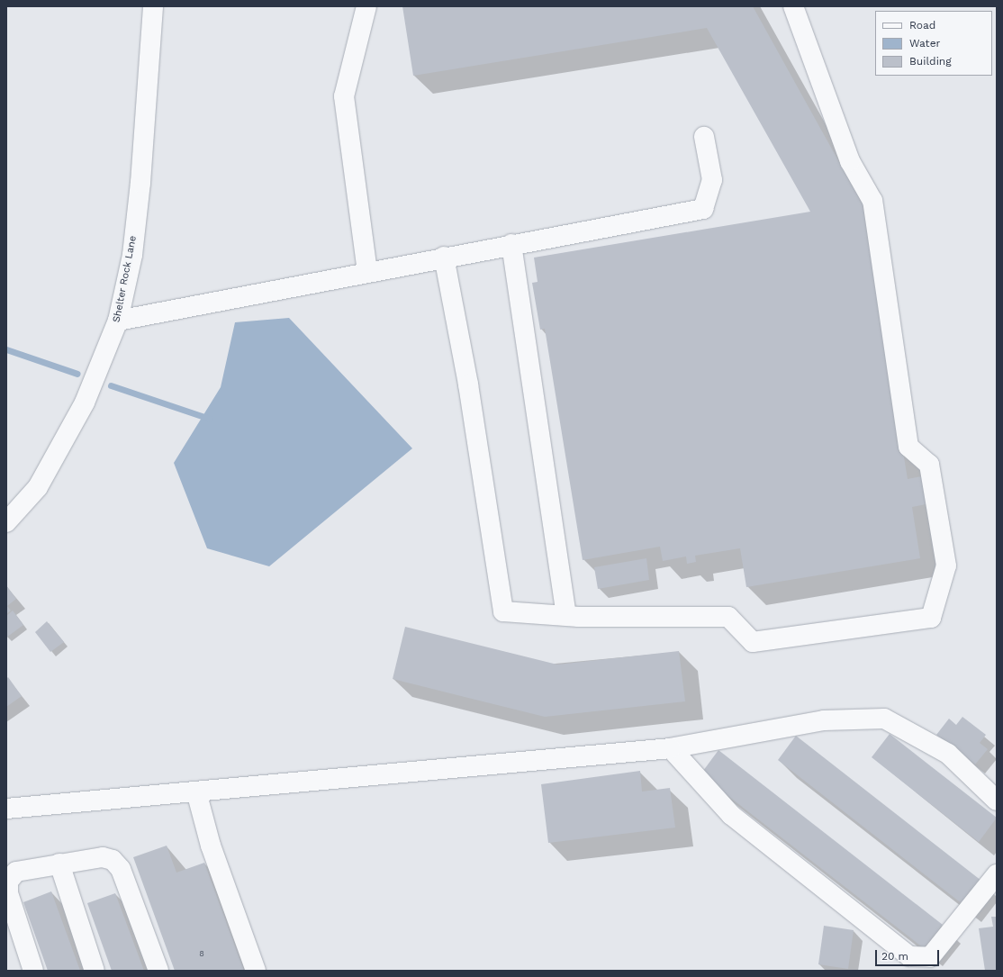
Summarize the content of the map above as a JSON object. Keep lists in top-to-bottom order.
{
  "streets": {
    "street": ["Shelter Rock Lane"]
  },
  "house_numbers": ["8"],
  "legend": ["Road", "Water", "Building"],
  "scale_bar": "20 m"
}
